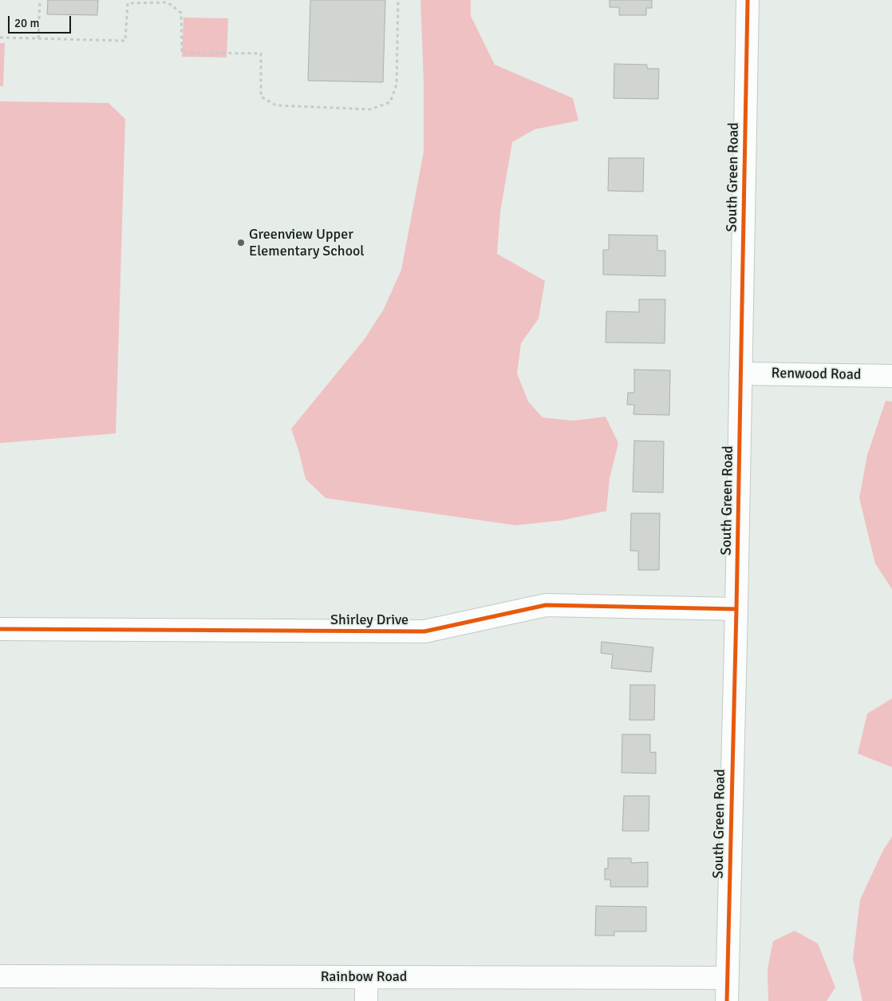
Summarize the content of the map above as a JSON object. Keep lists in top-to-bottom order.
{
  "streets": {
    "street": [
      "South Green Road",
      "Renwood Road",
      "Shirley Drive",
      "Rainbow Road"
    ]
  },
  "crossings": [
    ["South Green Road", "Renwood Road"],
    ["South Green Road", "Shirley Drive"],
    ["South Green Road", "Rainbow Road"]
  ],
  "places": ["Greenview Upper Elementary School"],
  "scale_bar": "20 m"
}
